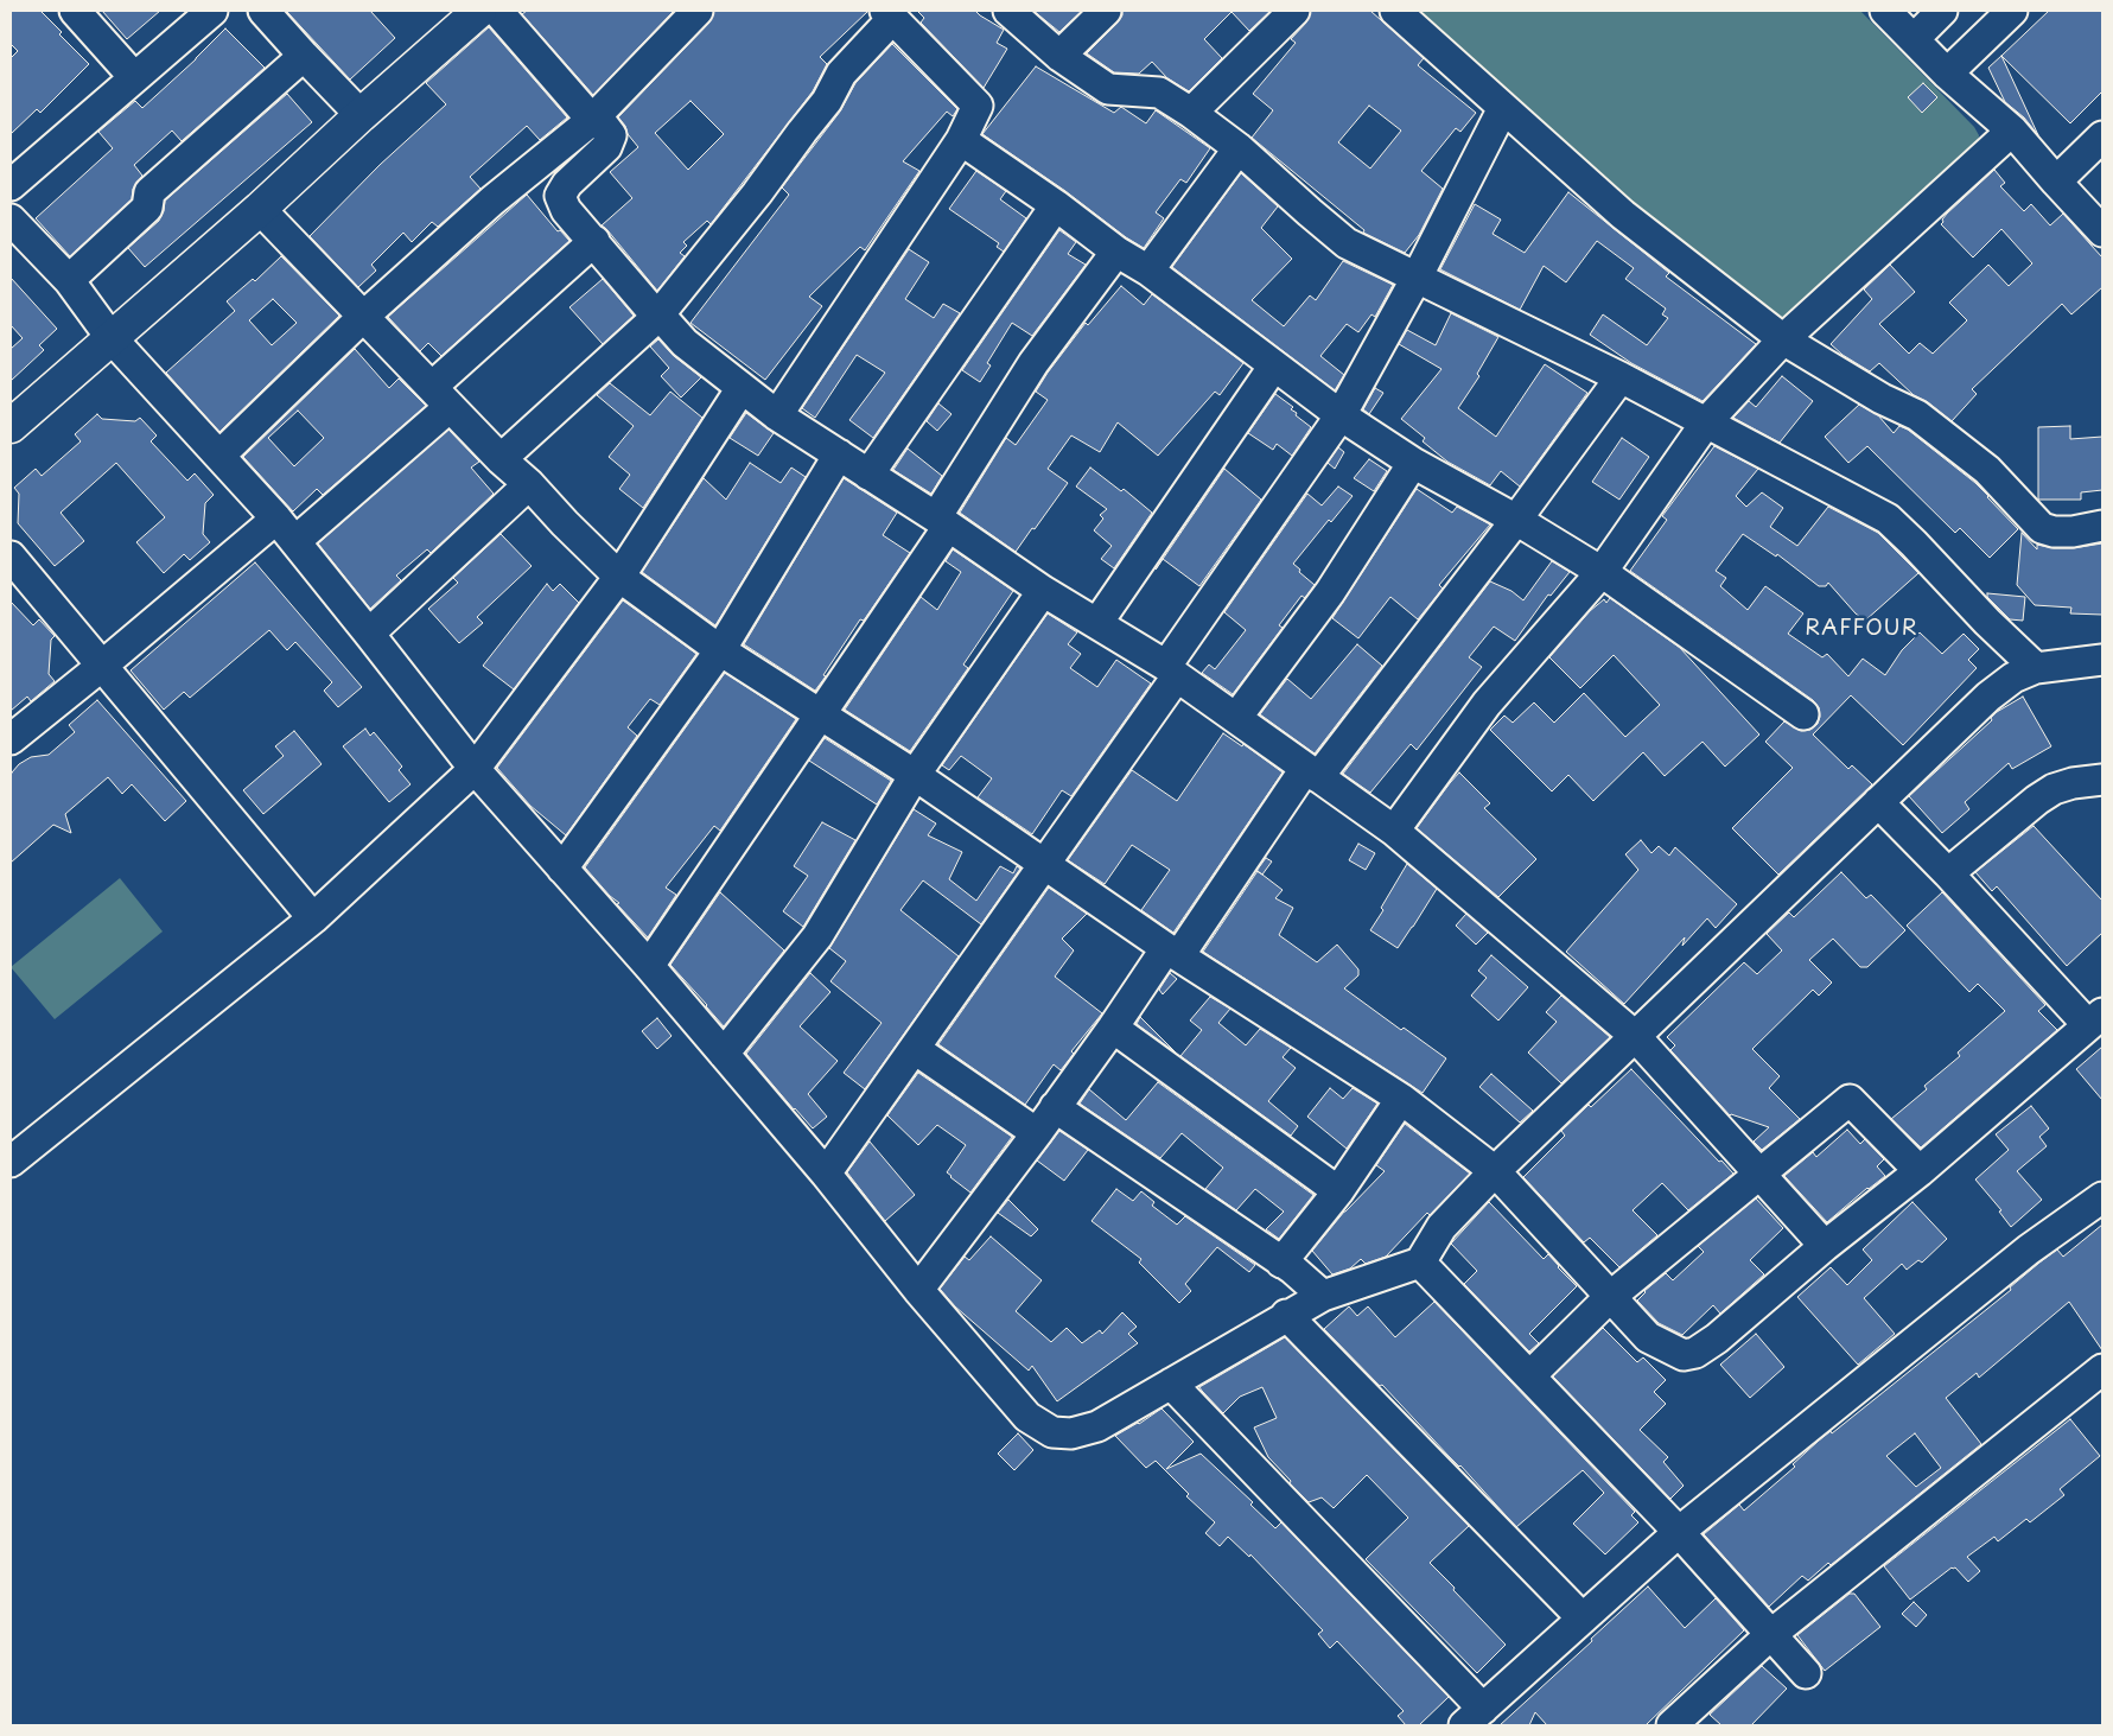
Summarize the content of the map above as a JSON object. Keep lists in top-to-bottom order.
{
  "districts": ["RAFFOUR"]
}
